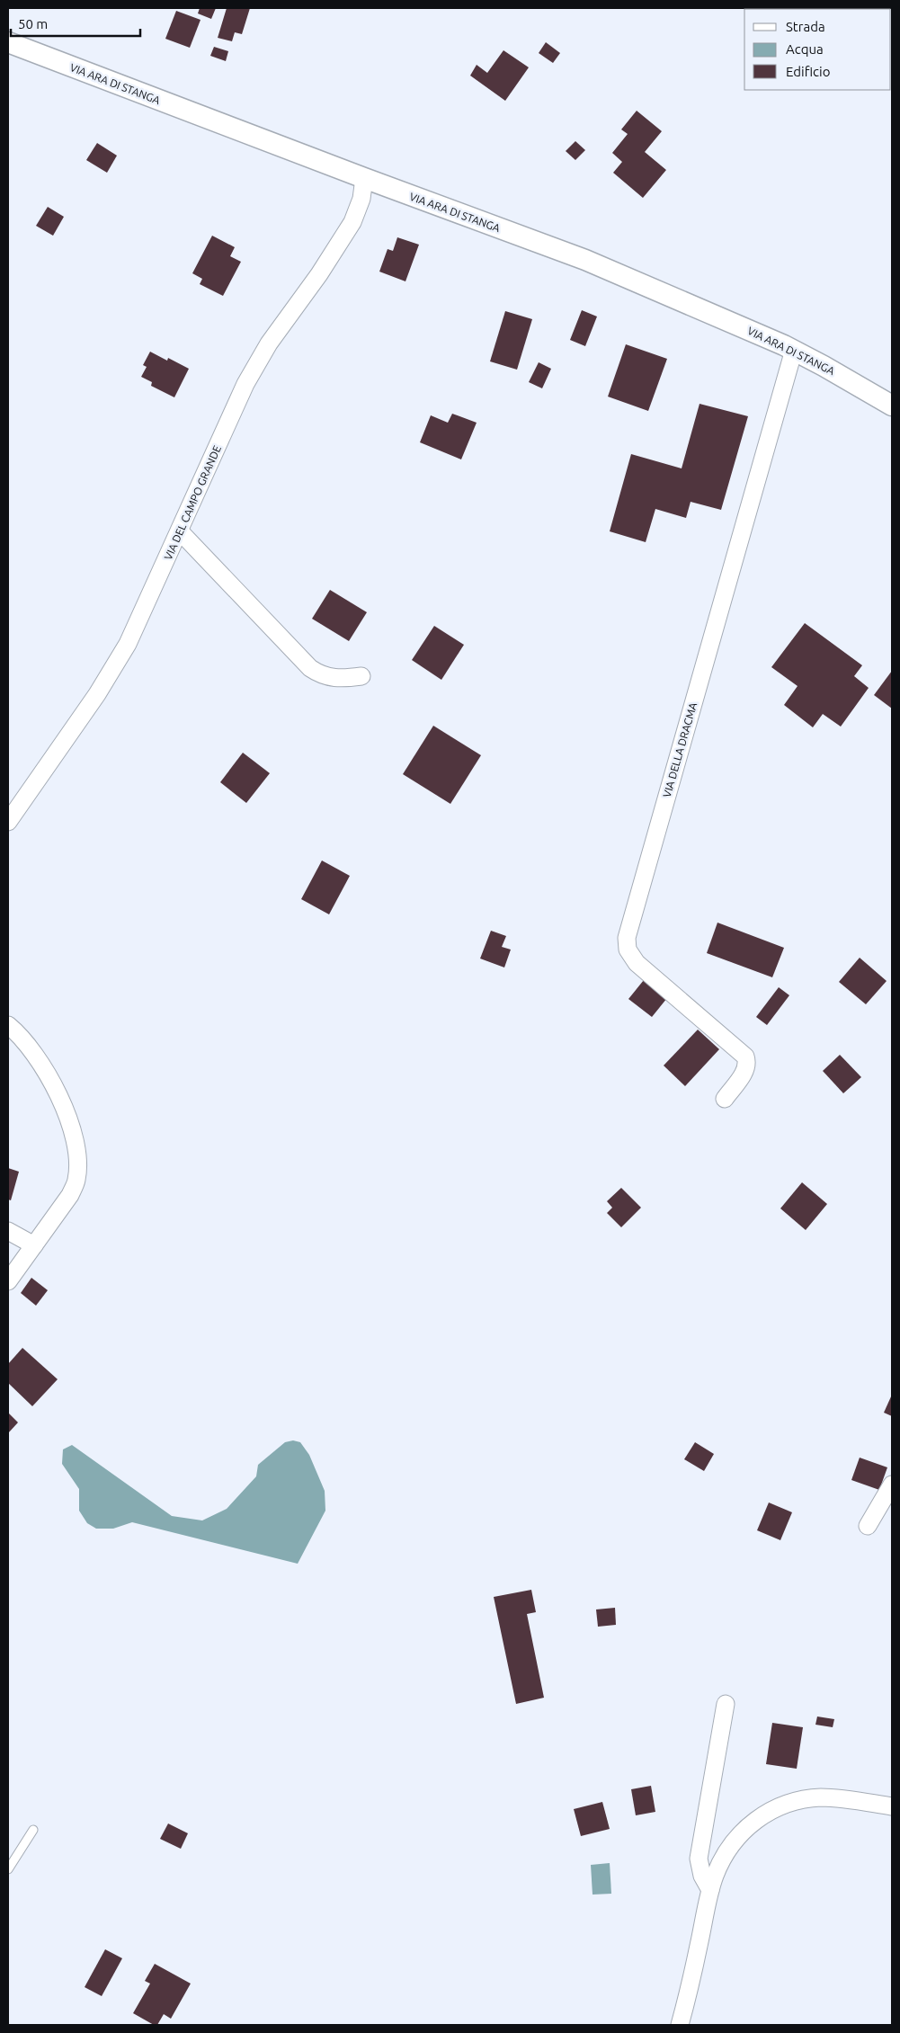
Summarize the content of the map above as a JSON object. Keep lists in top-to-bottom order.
{
  "streets": {
    "street": ["VIA ARA DI STANGA", "VIA DEL CAMPO GRANDE", "VIA DELLA DRACMA"]
  },
  "crossings": [
    ["VIA ARA DI STANGA", "VIA DEL CAMPO GRANDE"],
    ["VIA ARA DI STANGA", "VIA DELLA DRACMA"]
  ],
  "legend": ["Strada", "Acqua", "Edificio"],
  "scale_bar": "50 m"
}
